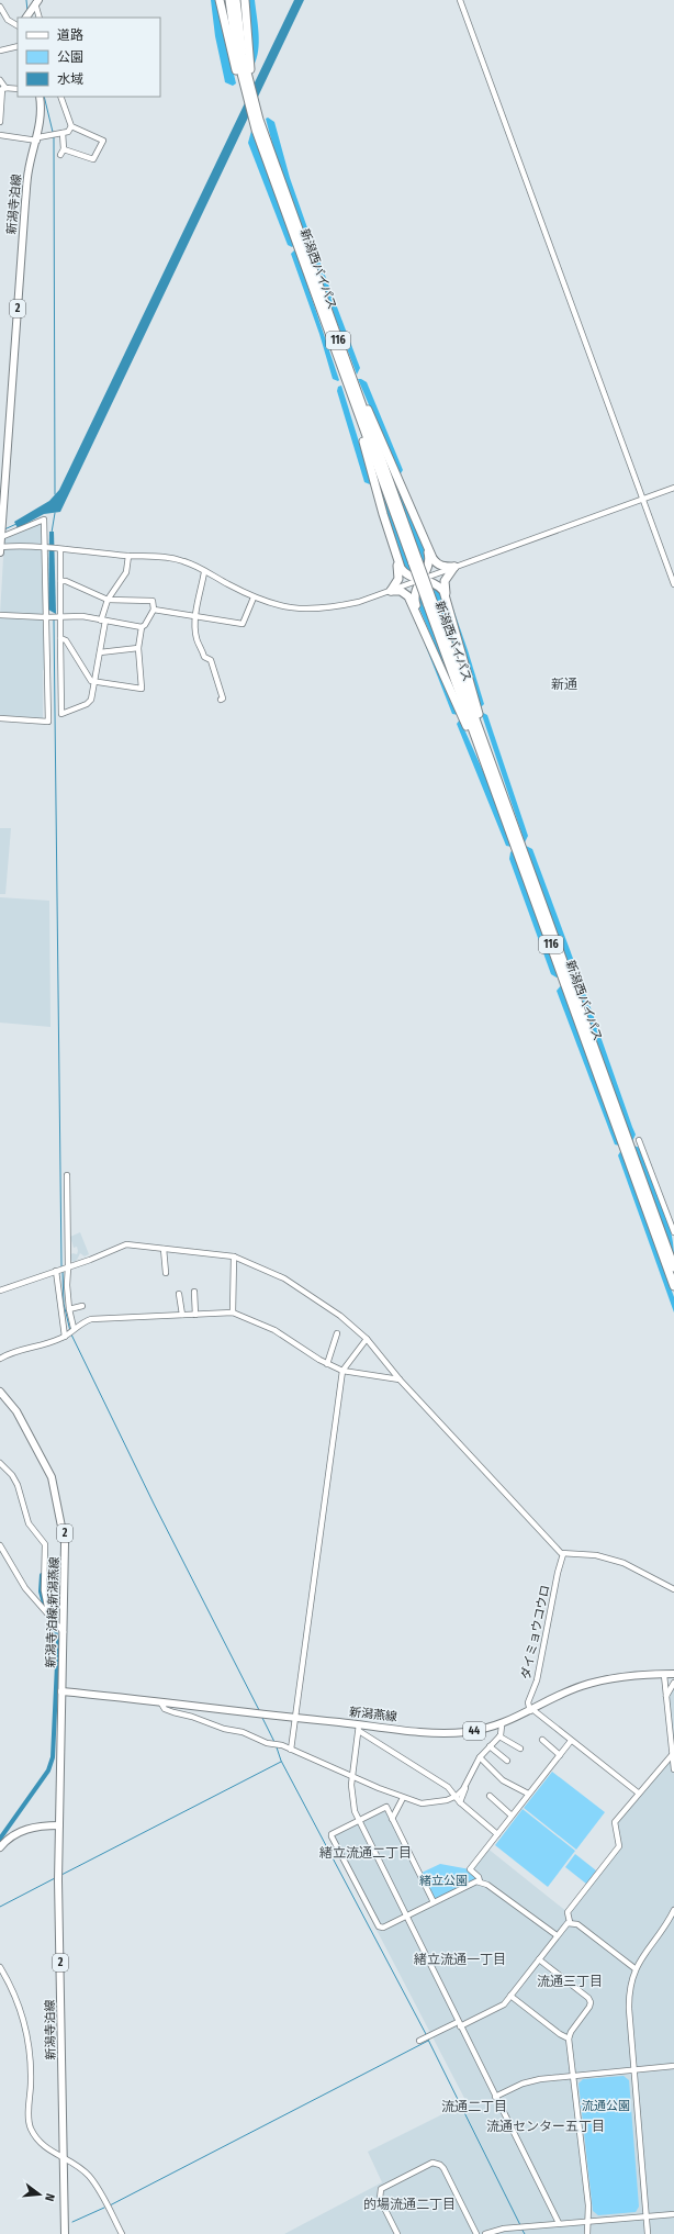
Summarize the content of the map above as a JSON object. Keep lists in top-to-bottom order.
{
  "streets": {
    "highway": ["新潟西バイパス", "116"],
    "main road": [
      "新潟寺泊線",
      "2",
      "新潟寺泊線;新潟燕線",
      "新潟燕線",
      "44"
    ],
    "street": ["ダイミョウコウロ"]
  },
  "crossings": [
    ["新潟寺泊線", "新潟寺泊線;新潟燕線"],
    ["新潟寺泊線", "新潟燕線"],
    ["新潟寺泊線;新潟燕線", "新潟燕線"],
    ["ダイミョウコウロ", "新潟燕線"]
  ],
  "districts": [
    "新通",
    "緒立流通二丁目",
    "緒立流通一丁目",
    "流通三丁目",
    "流通二丁目",
    "流通センター五丁目",
    "的場流通二丁目"
  ],
  "parks": ["緒立公園", "流通公園"],
  "legend": ["道路", "公園", "水域"],
  "north": "right"
}
